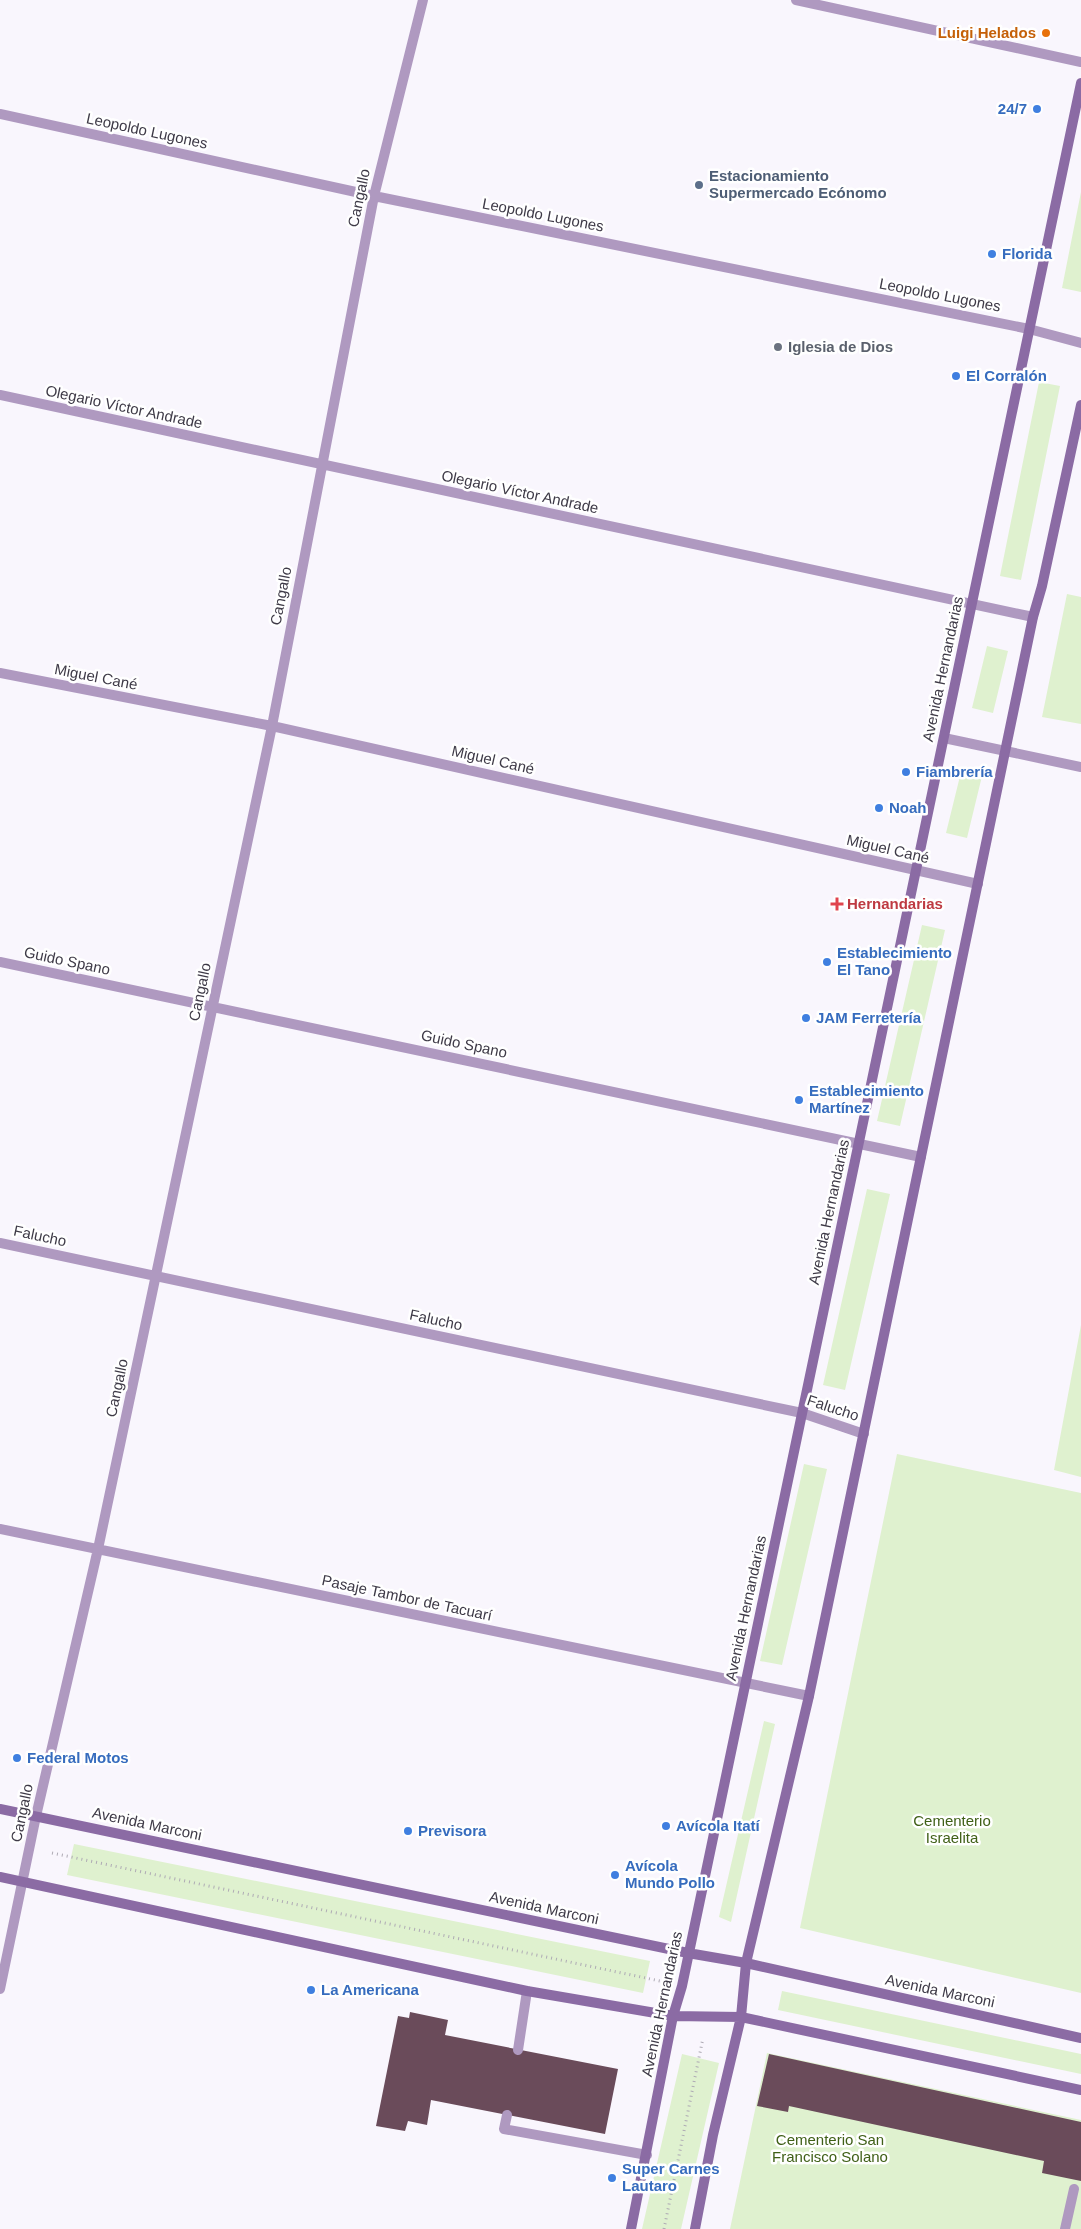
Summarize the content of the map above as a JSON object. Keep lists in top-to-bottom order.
{
  "streets": {
    "main road": ["Avenida Hernandarias", "Avenida Marconi"],
    "street": [
      "Leopoldo Lugones",
      "Cangallo",
      "Olegario Víctor Andrade",
      "Miguel Cané",
      "Guido Spano",
      "Falucho",
      "Pasaje Tambor de Tacuarí"
    ]
  },
  "crossings": [
    ["Leopoldo Lugones", "Cangallo"],
    ["Leopoldo Lugones", "Avenida Hernandarias"],
    ["Cangallo", "Olegario Víctor Andrade"],
    ["Cangallo", "Miguel Cané"],
    ["Cangallo", "Guido Spano"],
    ["Cangallo", "Falucho"],
    ["Cangallo", "Pasaje Tambor de Tacuarí"],
    ["Cangallo", "Avenida Marconi"],
    ["Olegario Víctor Andrade", "Avenida Hernandarias"],
    ["Avenida Hernandarias", "Miguel Cané"],
    ["Avenida Hernandarias", "Guido Spano"],
    ["Avenida Hernandarias", "Falucho"],
    ["Avenida Hernandarias", "Pasaje Tambor de Tacuarí"],
    ["Avenida Hernandarias", "Avenida Marconi"]
  ],
  "parks": ["Cementerio Israelita", "Cementerio San Francisco Solano"],
  "places": {
    "other": [
      "Luigi Helados",
      "24/7",
      "Estacionamiento Supermercado Ecónomo",
      "Florida",
      "Iglesia de Dios",
      "El Corralón",
      "Fiambrería",
      "Noah",
      "Establecimiento El Tano",
      "JAM Ferretería",
      "Establecimiento Martínez",
      "Federal Motos",
      "Avícola Itatí",
      "Previsora",
      "Avícola Mundo Pollo",
      "La Americana",
      "Super Carnes Lautaro"
    ],
    "health": ["Hernandarias"]
  }
}
